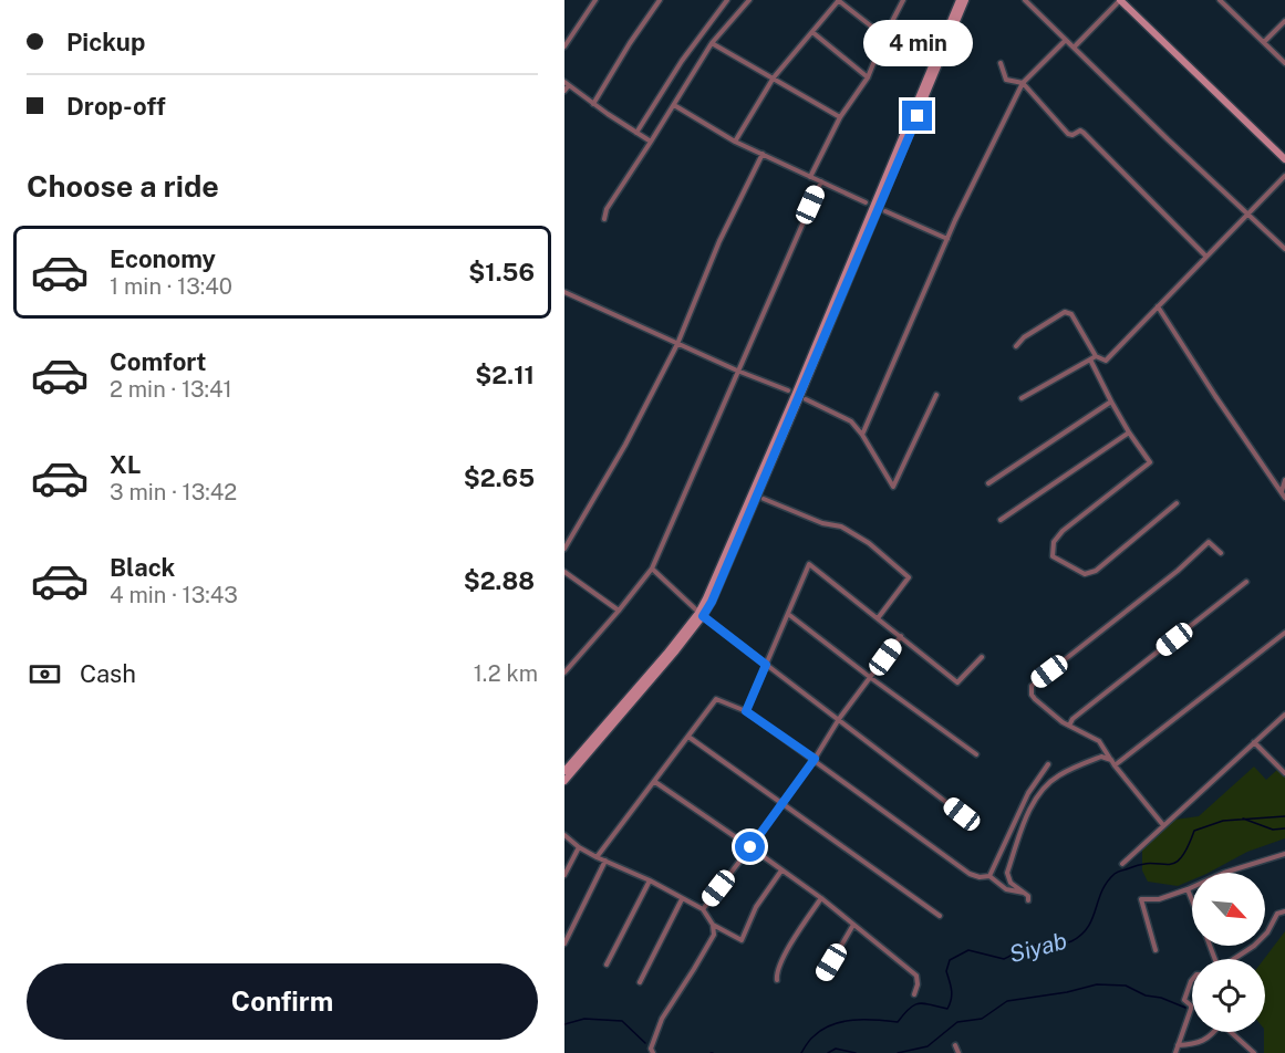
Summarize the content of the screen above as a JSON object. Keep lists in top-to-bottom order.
{
  "water": ["Siyab"],
  "north": "bottom right",
  "page": {
    "banner": ["Pickup", "Drop-off"],
    "bubble": "4 min",
    "heading": "Choose a ride",
    "list": [
      {
        "name": "Economy",
        "note": "1 min · 13:40",
        "value": "$1.56"
      },
      {
        "name": "Comfort",
        "note": "2 min · 13:41",
        "value": "$2.11"
      },
      {
        "name": "XL",
        "note": "3 min · 13:42",
        "value": "$2.65"
      },
      {
        "name": "Black",
        "note": "4 min · 13:43",
        "value": "$2.88"
      }
    ],
    "pay": ["Cash", "1.2 km"],
    "buttons": "Confirm"
  }
}
